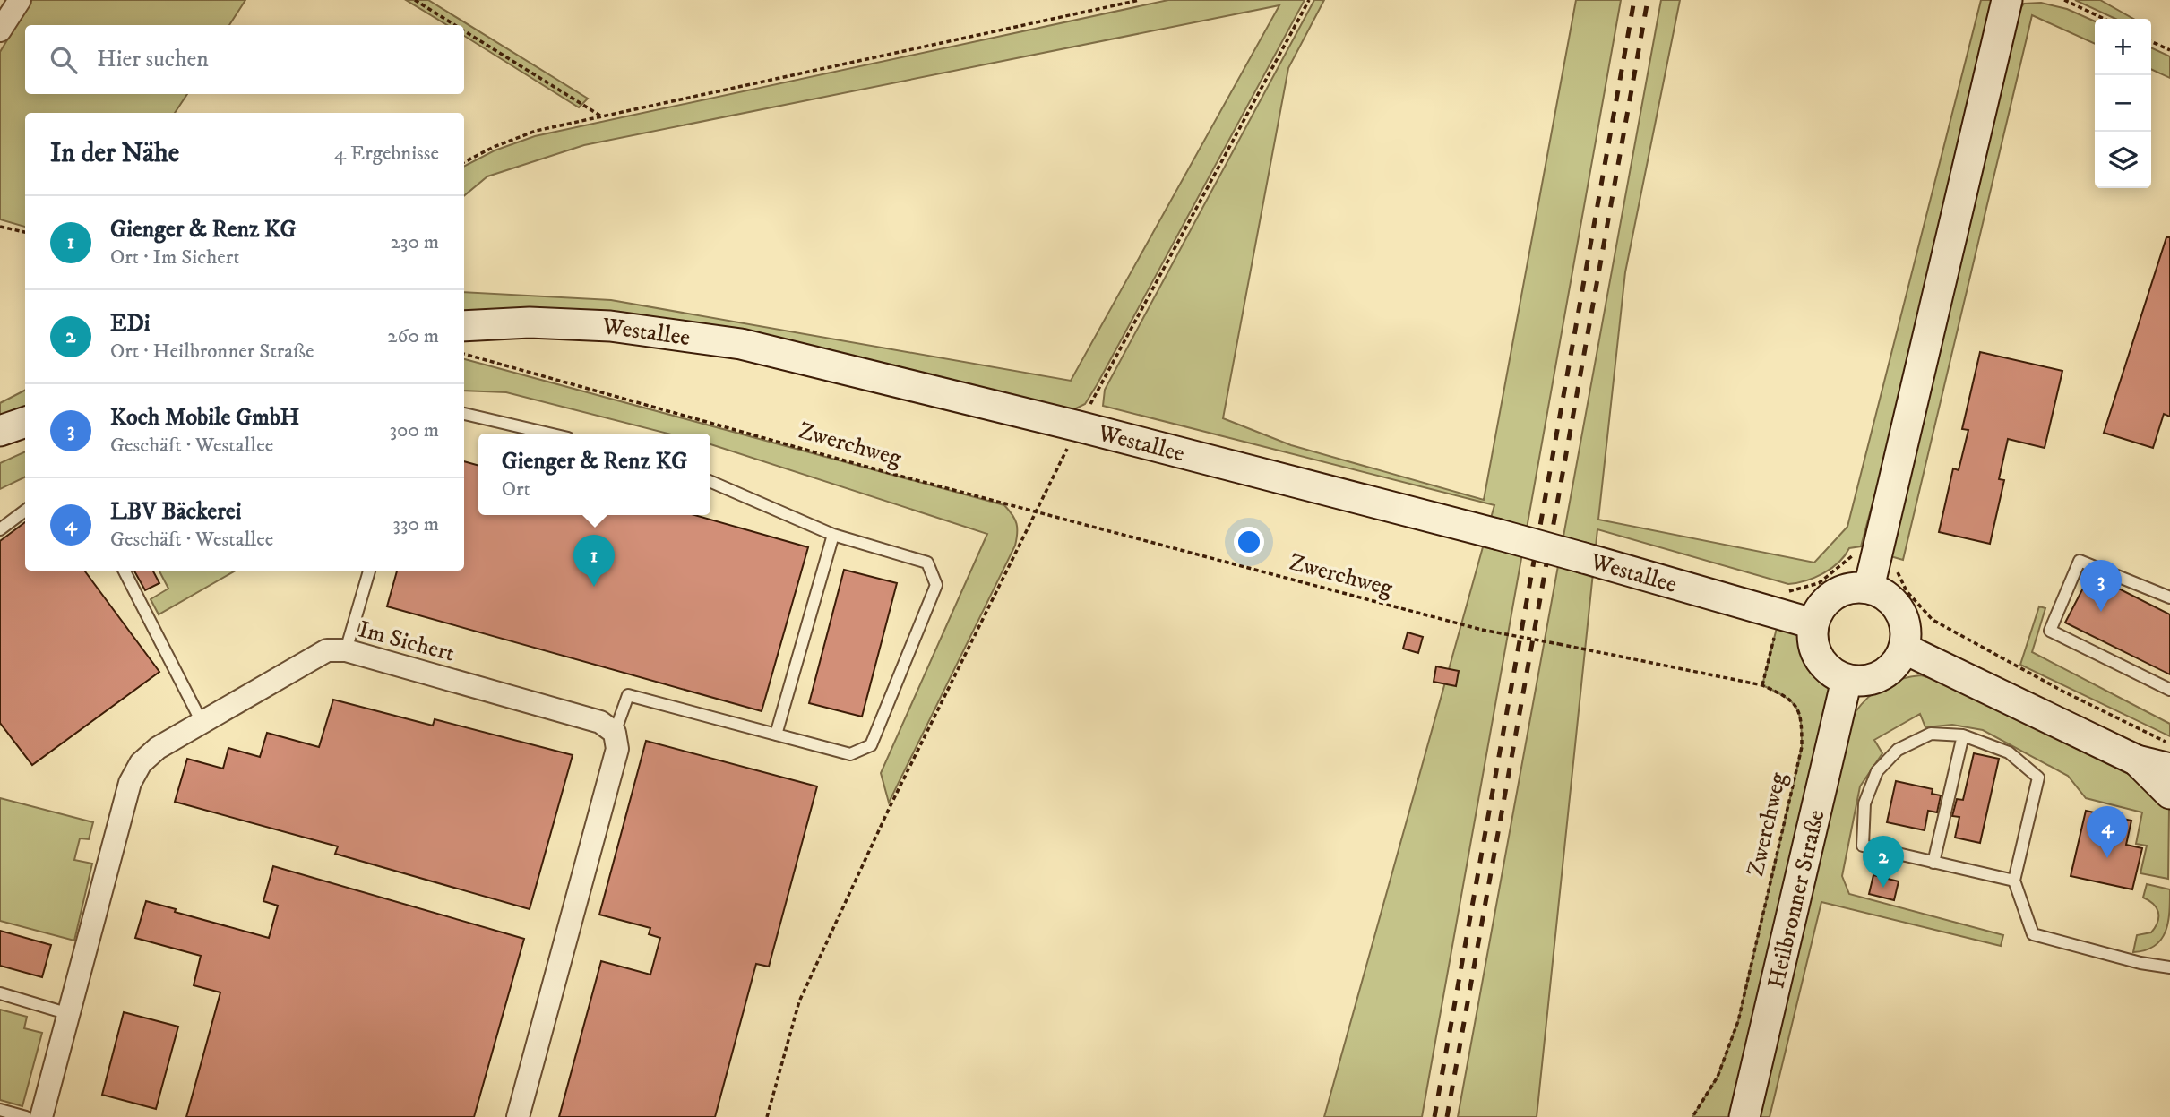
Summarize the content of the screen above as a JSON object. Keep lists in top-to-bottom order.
{
  "streets": {
    "main road": ["Westallee", "Heilbronner Straße"],
    "street": ["Im Sichert"],
    "path": ["Zwerchweg"]
  },
  "crossings": [
    ["Westallee", "Heilbronner Straße"]
  ],
  "page": {
    "map_buttons": ["+", "−"],
    "search": "Hier suchen",
    "heading": ["In der Nähe", "4 Ergebnisse"],
    "list": [
      {
        "mark": "1",
        "name": "Gienger & Renz KG",
        "note": "Ort · Im Sichert",
        "value": "230 m"
      },
      {
        "mark": "2",
        "name": "EDi",
        "note": "Ort · Heilbronner Straße",
        "value": "260 m"
      },
      {
        "mark": "3",
        "name": "Koch Mobile GmbH",
        "note": "Geschäft · Westallee",
        "value": "300 m"
      },
      {
        "mark": "4",
        "name": "LBV Bäckerei",
        "note": "Geschäft · Westallee",
        "value": "330 m"
      }
    ],
    "popup": ["Gienger & Renz KG", "Ort"],
    "pins": [
      "1",
      "3",
      "4",
      "2"
    ]
  }
}
